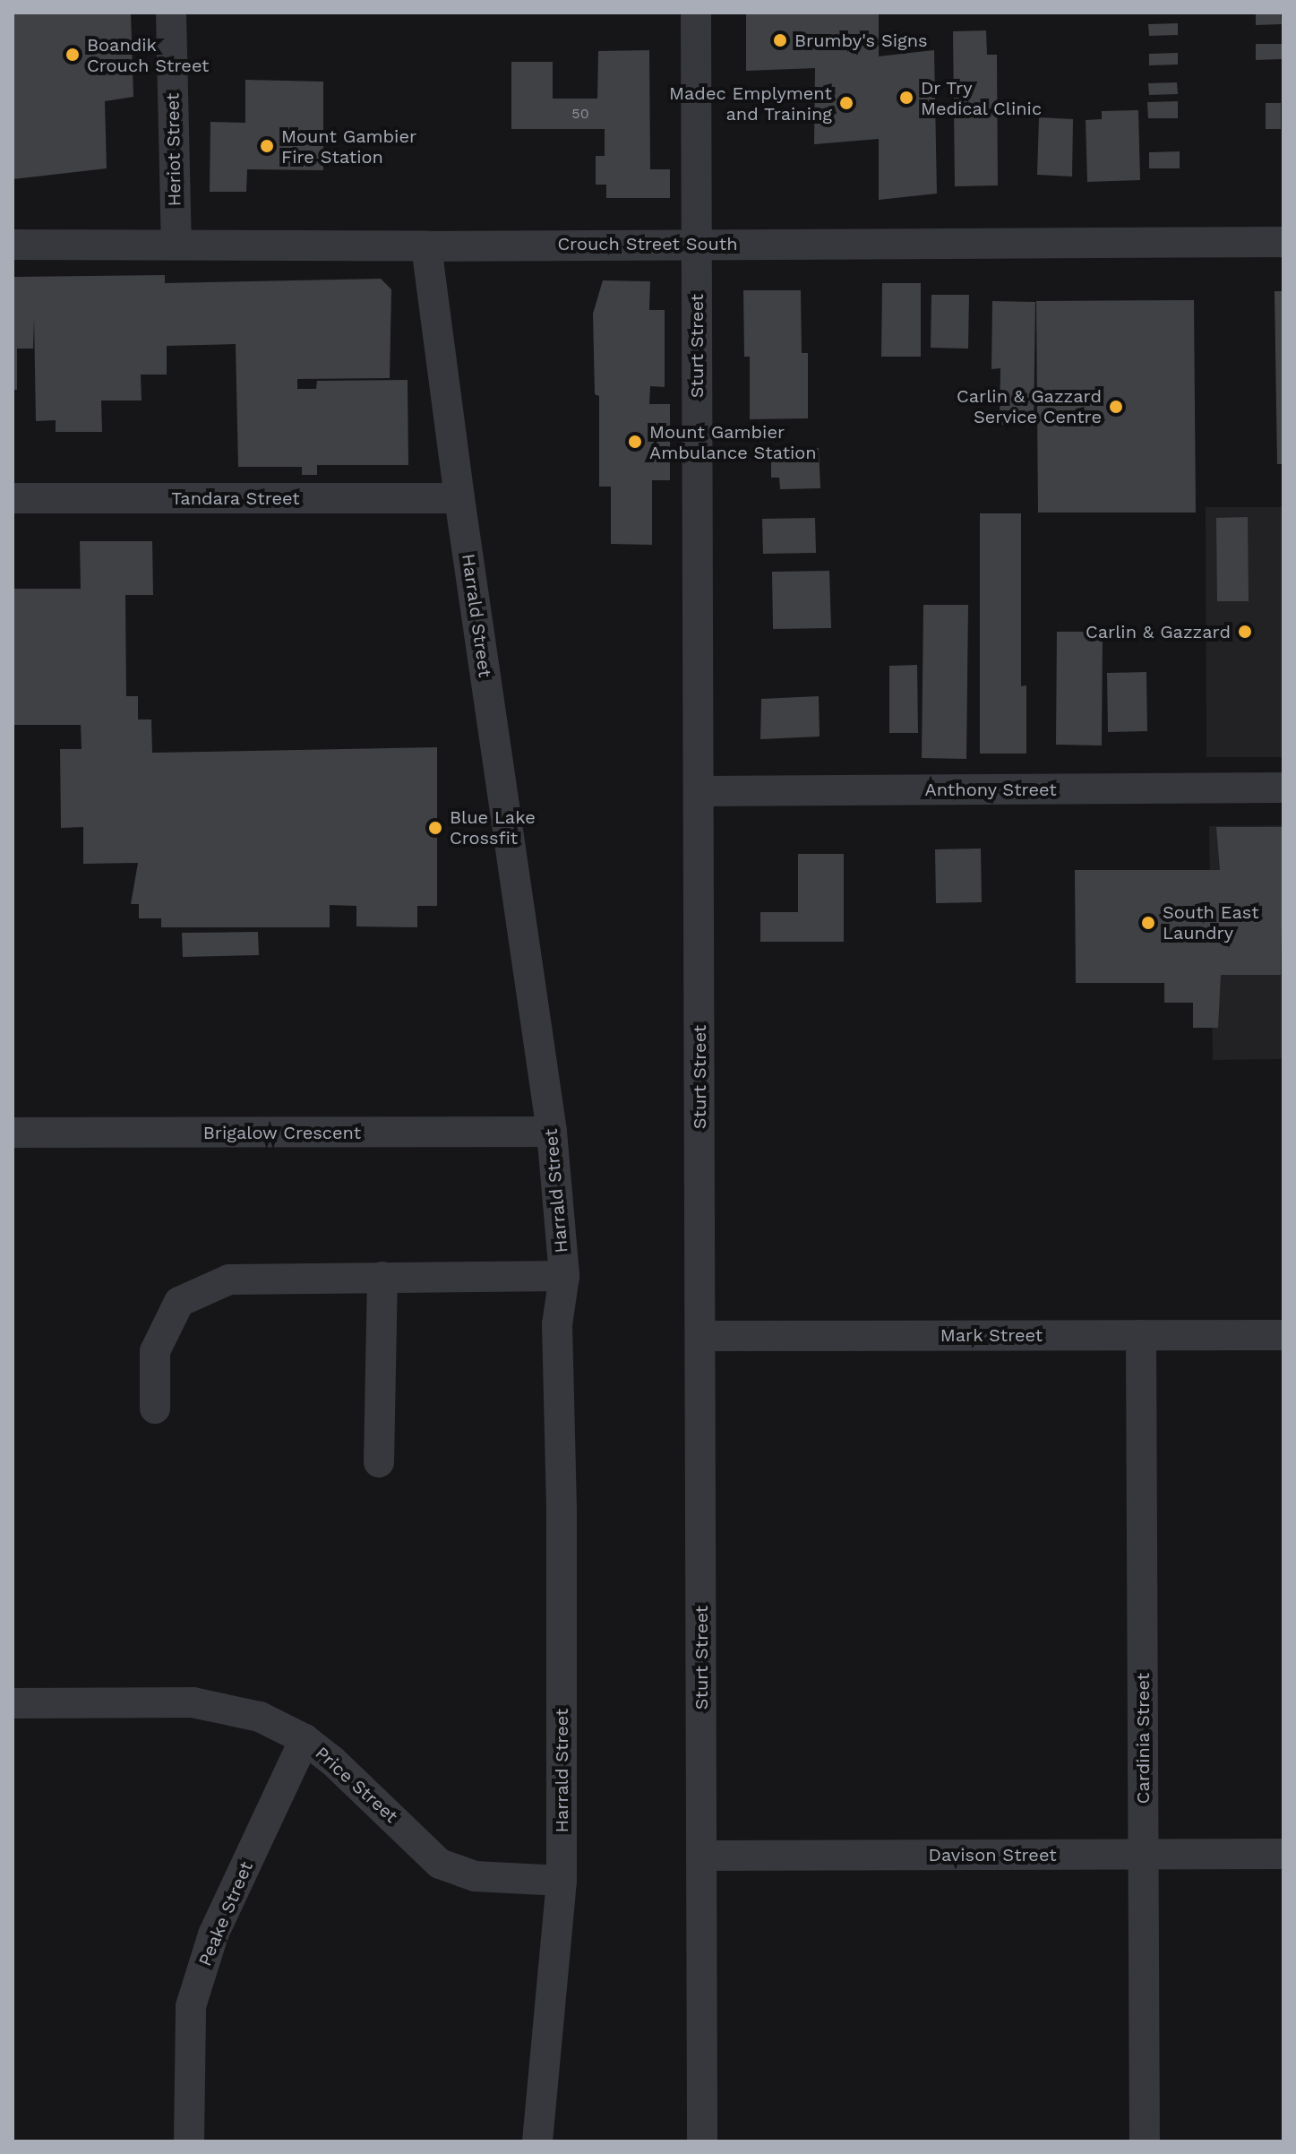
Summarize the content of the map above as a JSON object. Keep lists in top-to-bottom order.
{
  "streets": {
    "street": [
      "Heriot Street",
      "Crouch Street South",
      "Sturt Street",
      "Tandara Street",
      "Harrald Street",
      "Anthony Street",
      "Brigalow Crescent",
      "Mark Street",
      "Cardinia Street",
      "Price Street",
      "Davison Street",
      "Peake Street"
    ]
  },
  "crossings": [
    ["Heriot Street", "Crouch Street South"],
    ["Crouch Street South", "Sturt Street"],
    ["Crouch Street South", "Harrald Street"],
    ["Sturt Street", "Anthony Street"],
    ["Sturt Street", "Mark Street"],
    ["Sturt Street", "Davison Street"],
    ["Tandara Street", "Harrald Street"],
    ["Harrald Street", "Brigalow Crescent"],
    ["Harrald Street", "Price Street"],
    ["Mark Street", "Cardinia Street"],
    ["Cardinia Street", "Davison Street"],
    ["Price Street", "Peake Street"]
  ],
  "places": [
    "Brumby's Signs",
    "Boandik Crouch Street",
    "Dr Try Medical Clinic",
    "Madec Emplyment and Training",
    "Mount Gambier Fire Station",
    "Carlin & Gazzard Service Centre",
    "Mount Gambier Ambulance Station",
    "Carlin & Gazzard",
    "Blue Lake Crossfit",
    "South East Laundry"
  ],
  "house_numbers": ["50"]
}
